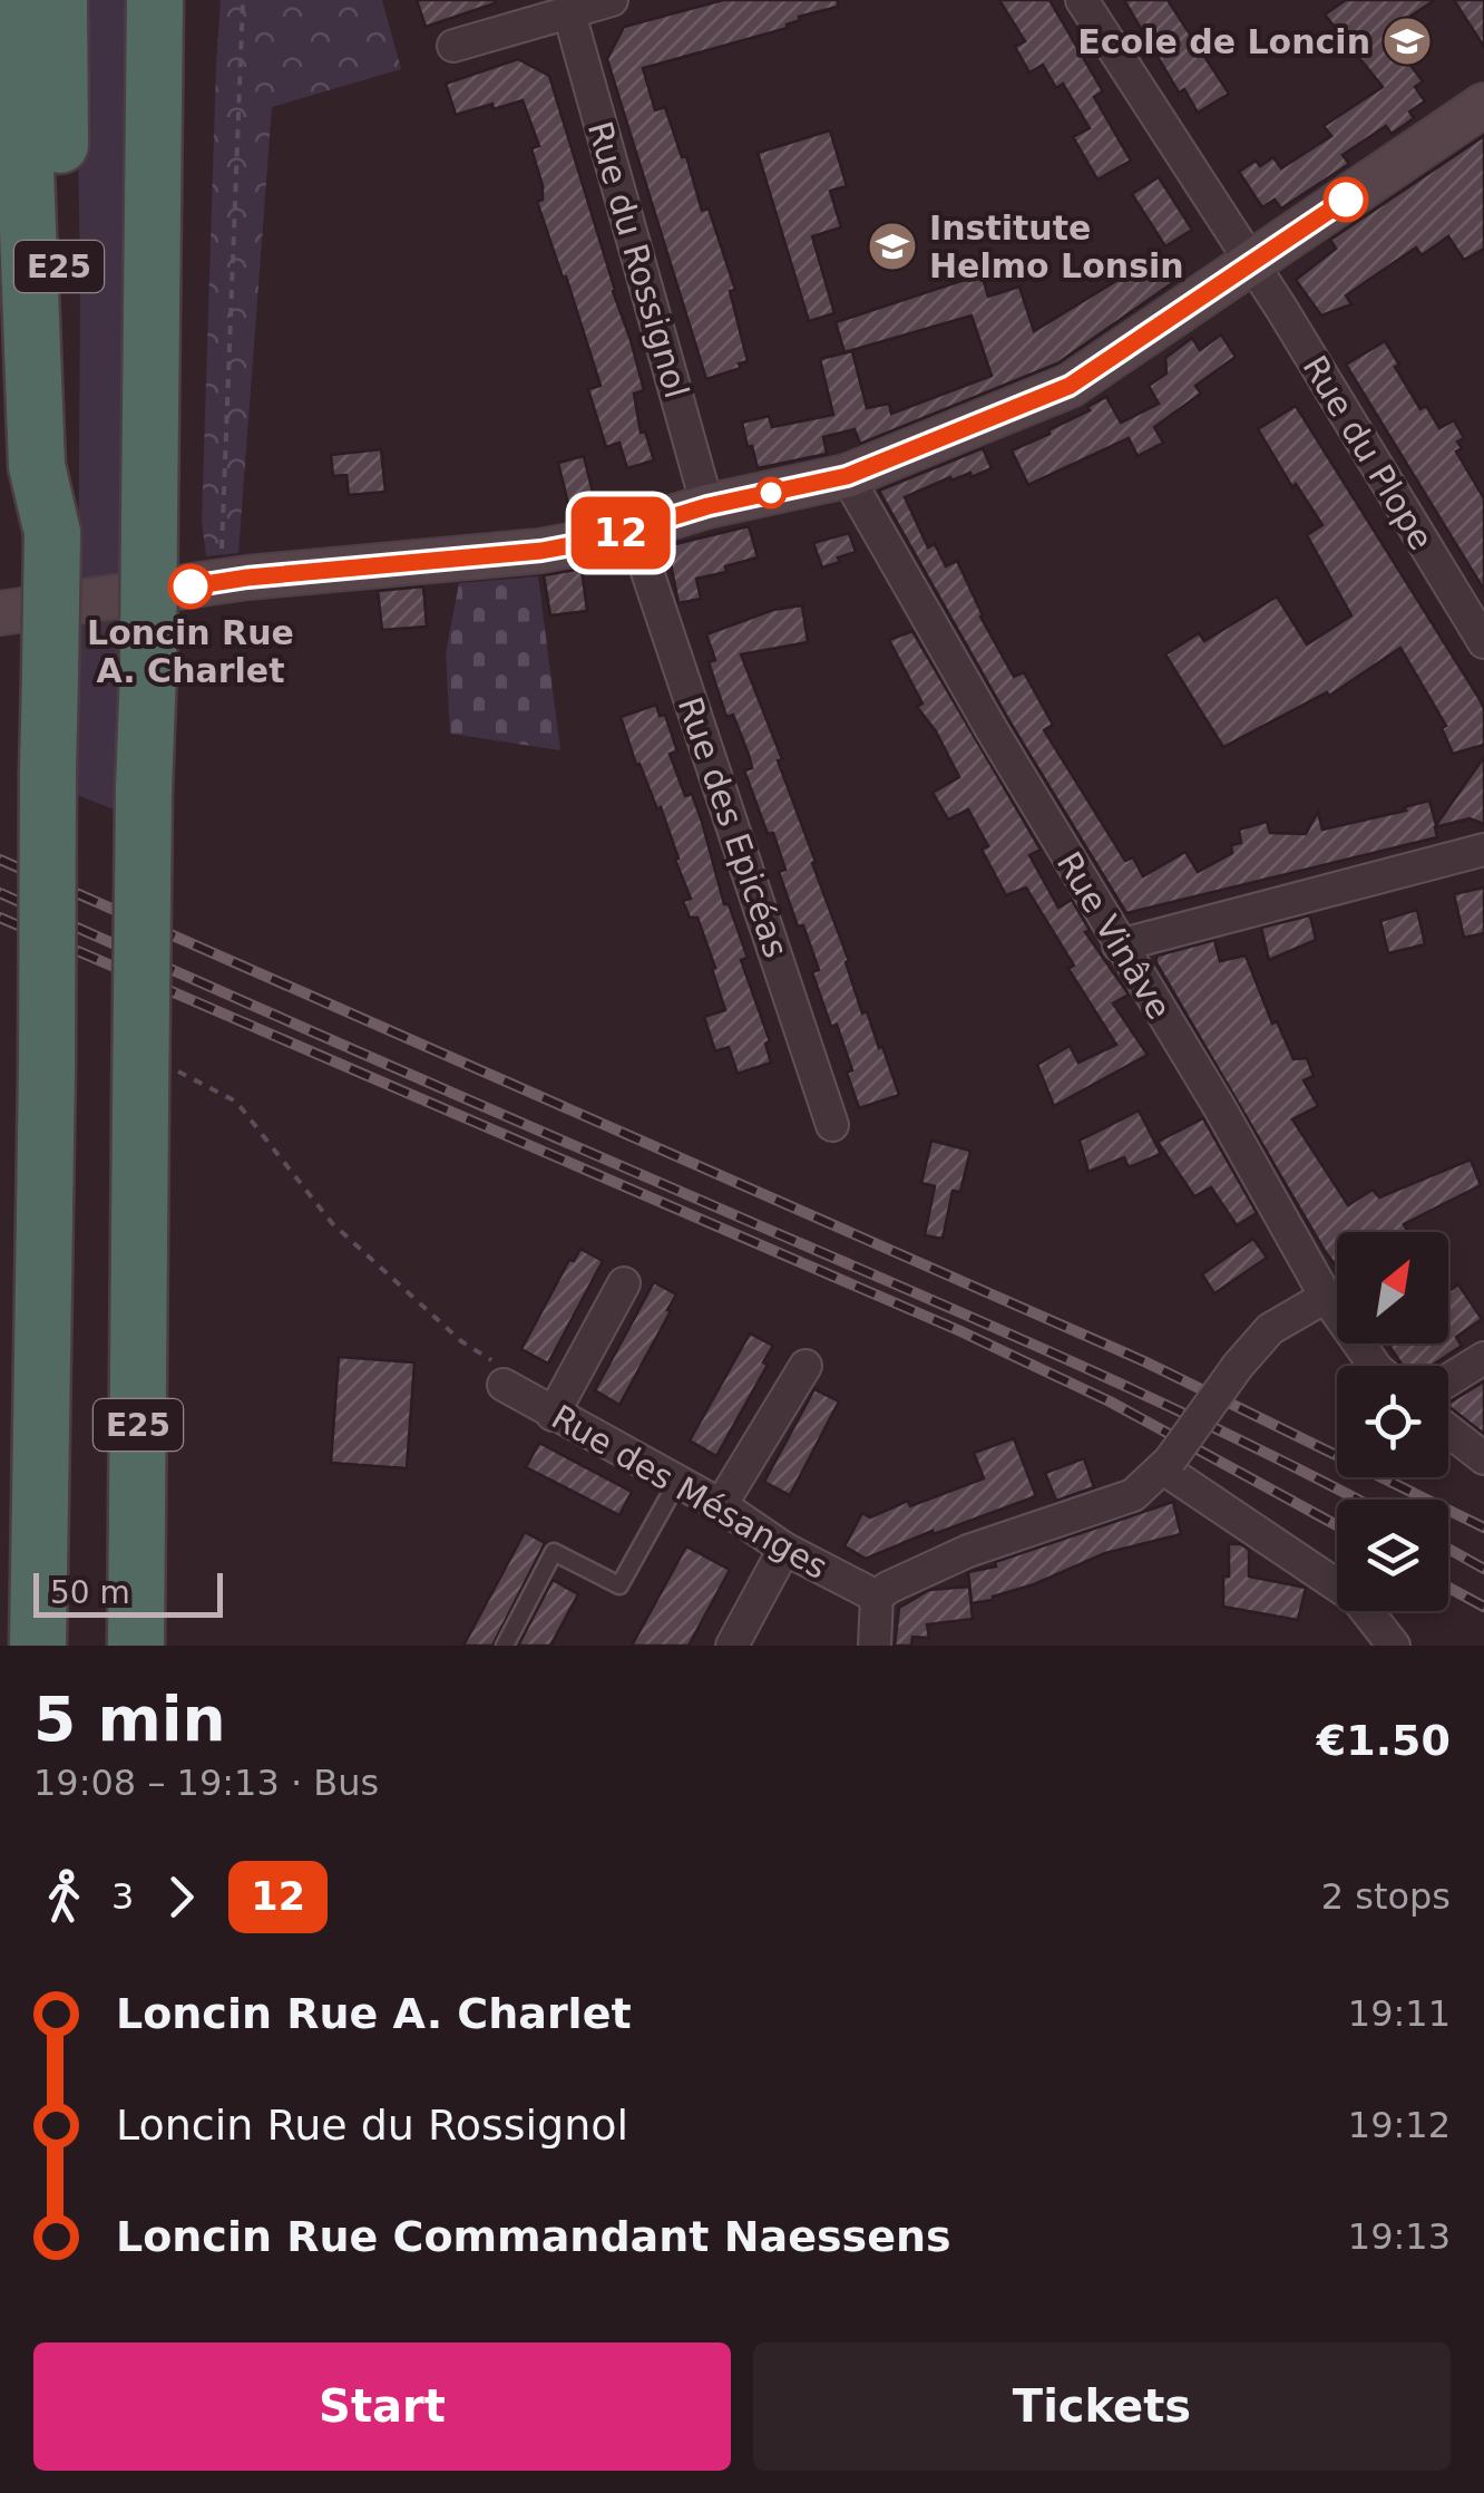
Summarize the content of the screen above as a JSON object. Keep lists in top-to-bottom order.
{
  "streets": {
    "highway": ["E25"],
    "street": [
      "Rue du Rossignol",
      "Rue du Plope",
      "Rue des Epicéas",
      "Rue Vinâve",
      "Rue des Mésanges"
    ]
  },
  "places": {
    "school or university": ["Ecole de Loncin", "Institute Helmo Lonsin"],
    "other": ["Loncin Rue A. Charlet"]
  },
  "lines": ["bus line 12"],
  "scale_bar": "50 m",
  "north": "top right",
  "page": {
    "on_map": "12",
    "scale": "50 m",
    "heading": ["5 min", "19:08 – 19:13 · Bus", "€1.50"],
    "legs": ["3", "12", "2 stops"],
    "list": [
      {
        "name": "Loncin Rue A. Charlet",
        "value": "19:11"
      },
      {
        "name": "Loncin Rue du Rossignol",
        "value": "19:12"
      },
      {
        "name": "Loncin Rue Commandant Naessens",
        "value": "19:13"
      }
    ],
    "buttons": ["Start", "Tickets"]
  }
}
